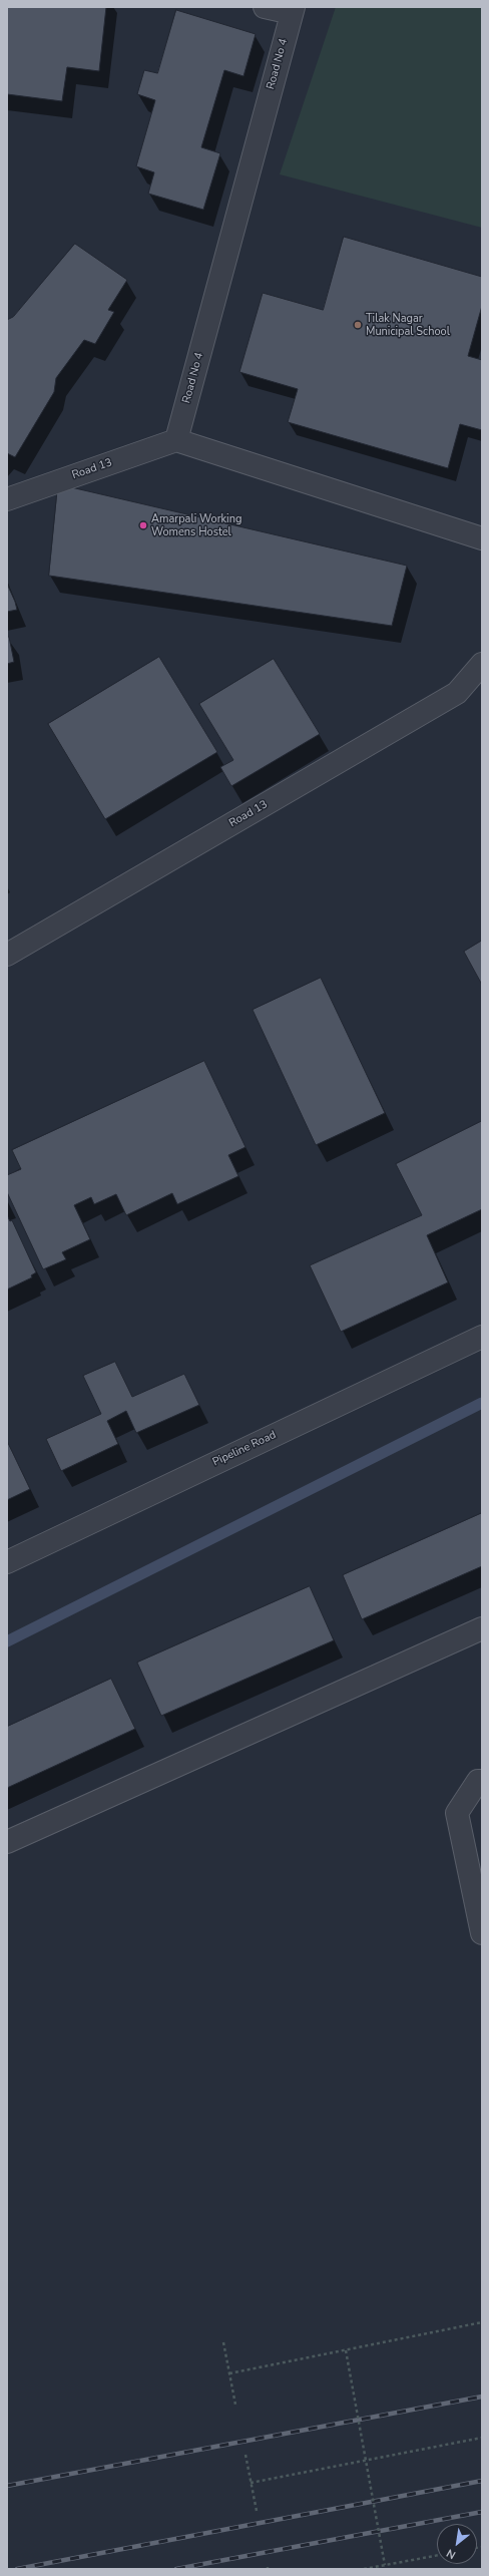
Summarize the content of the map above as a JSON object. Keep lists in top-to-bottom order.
{
  "streets": {
    "street": ["Road No 4", "Road 13", "Pipeline Road"]
  },
  "crossings": [
    ["Road No 4", "Road 13"]
  ],
  "places": ["Tilak Nagar Municipal School", "Amarpali Working Womens Hostel"],
  "north": "bottom left"
}
